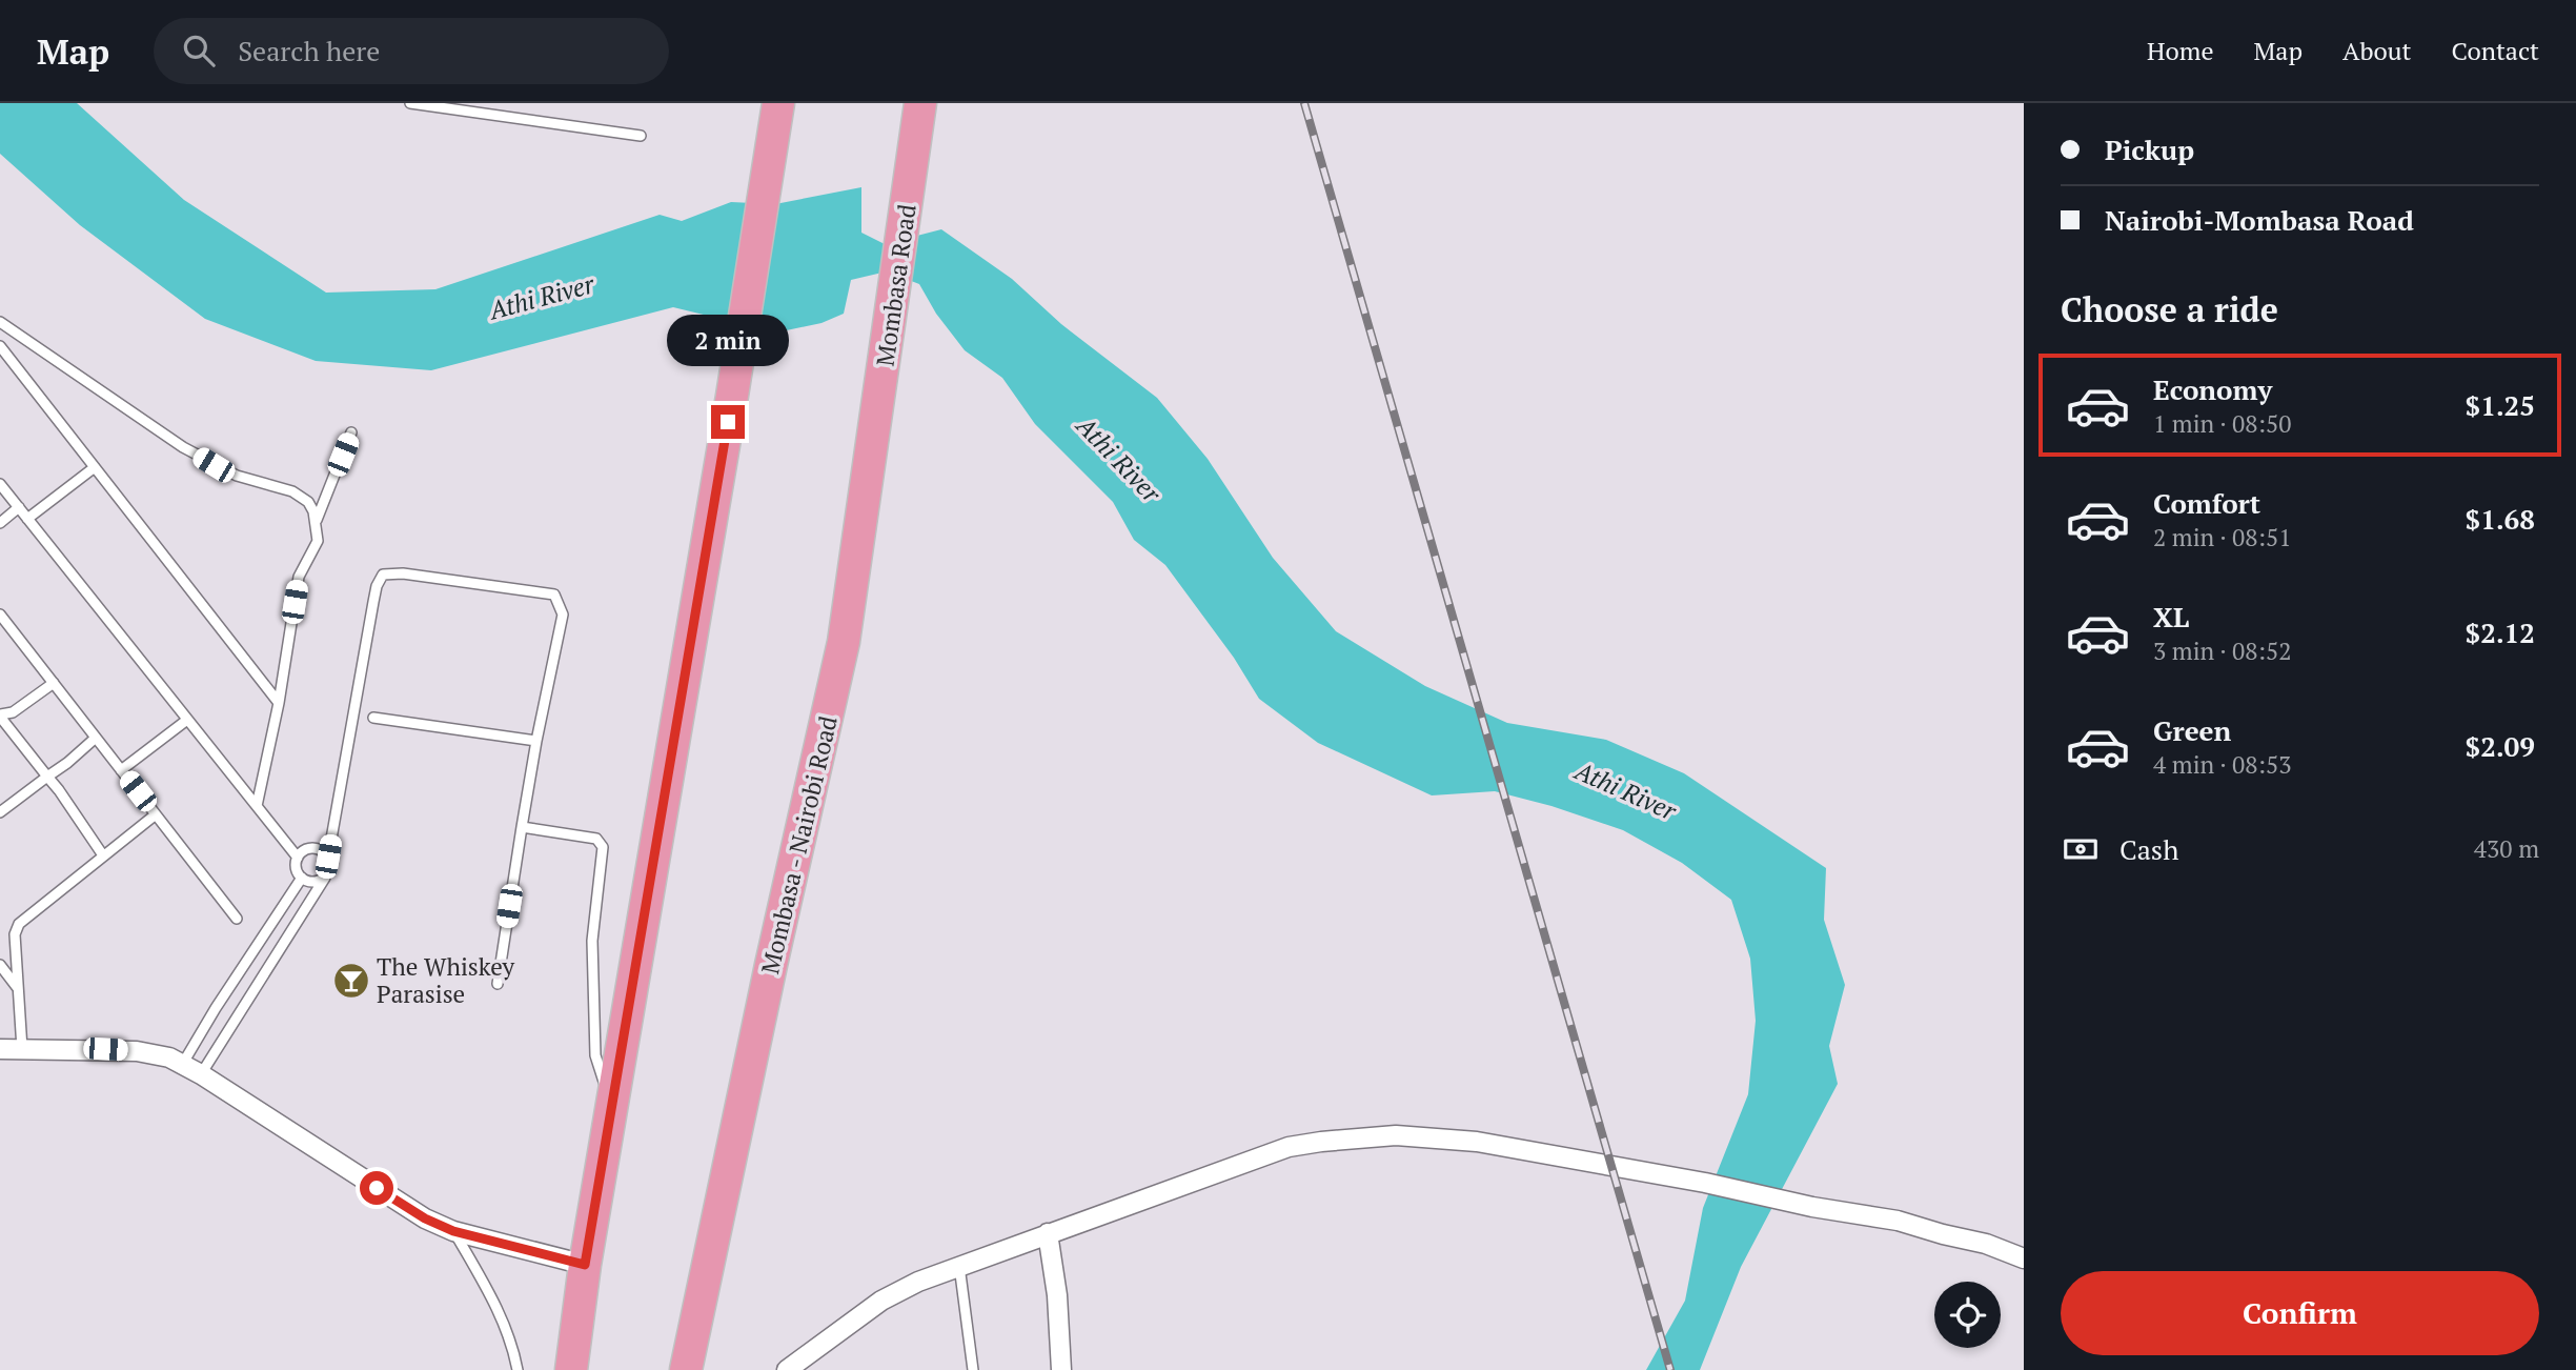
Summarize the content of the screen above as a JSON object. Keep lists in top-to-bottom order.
{
  "streets": {
    "highway": ["Mombasa Road", "Mombasa - Nairobi Road"]
  },
  "crossings": [
    ["Mombasa Road", "Mombasa - Nairobi Road"]
  ],
  "water": ["Athi River"],
  "places": {
    "bar": ["The Whiskey Parasise"]
  },
  "page": {
    "header": "Map",
    "search": "Search here",
    "nav": [
      "Home",
      "Map",
      "About",
      "Contact"
    ],
    "banner": ["Pickup", "Nairobi-Mombasa Road"],
    "heading": "Choose a ride",
    "bubble": "2 min",
    "list": [
      {
        "name": "Economy",
        "note": "1 min · 08:50",
        "value": "$1.25"
      },
      {
        "name": "Comfort",
        "note": "2 min · 08:51",
        "value": "$1.68"
      },
      {
        "name": "XL",
        "note": "3 min · 08:52",
        "value": "$2.12"
      },
      {
        "name": "Green",
        "note": "4 min · 08:53",
        "value": "$2.09"
      }
    ],
    "pay": ["Cash", "430 m"],
    "buttons": "Confirm"
  }
}
